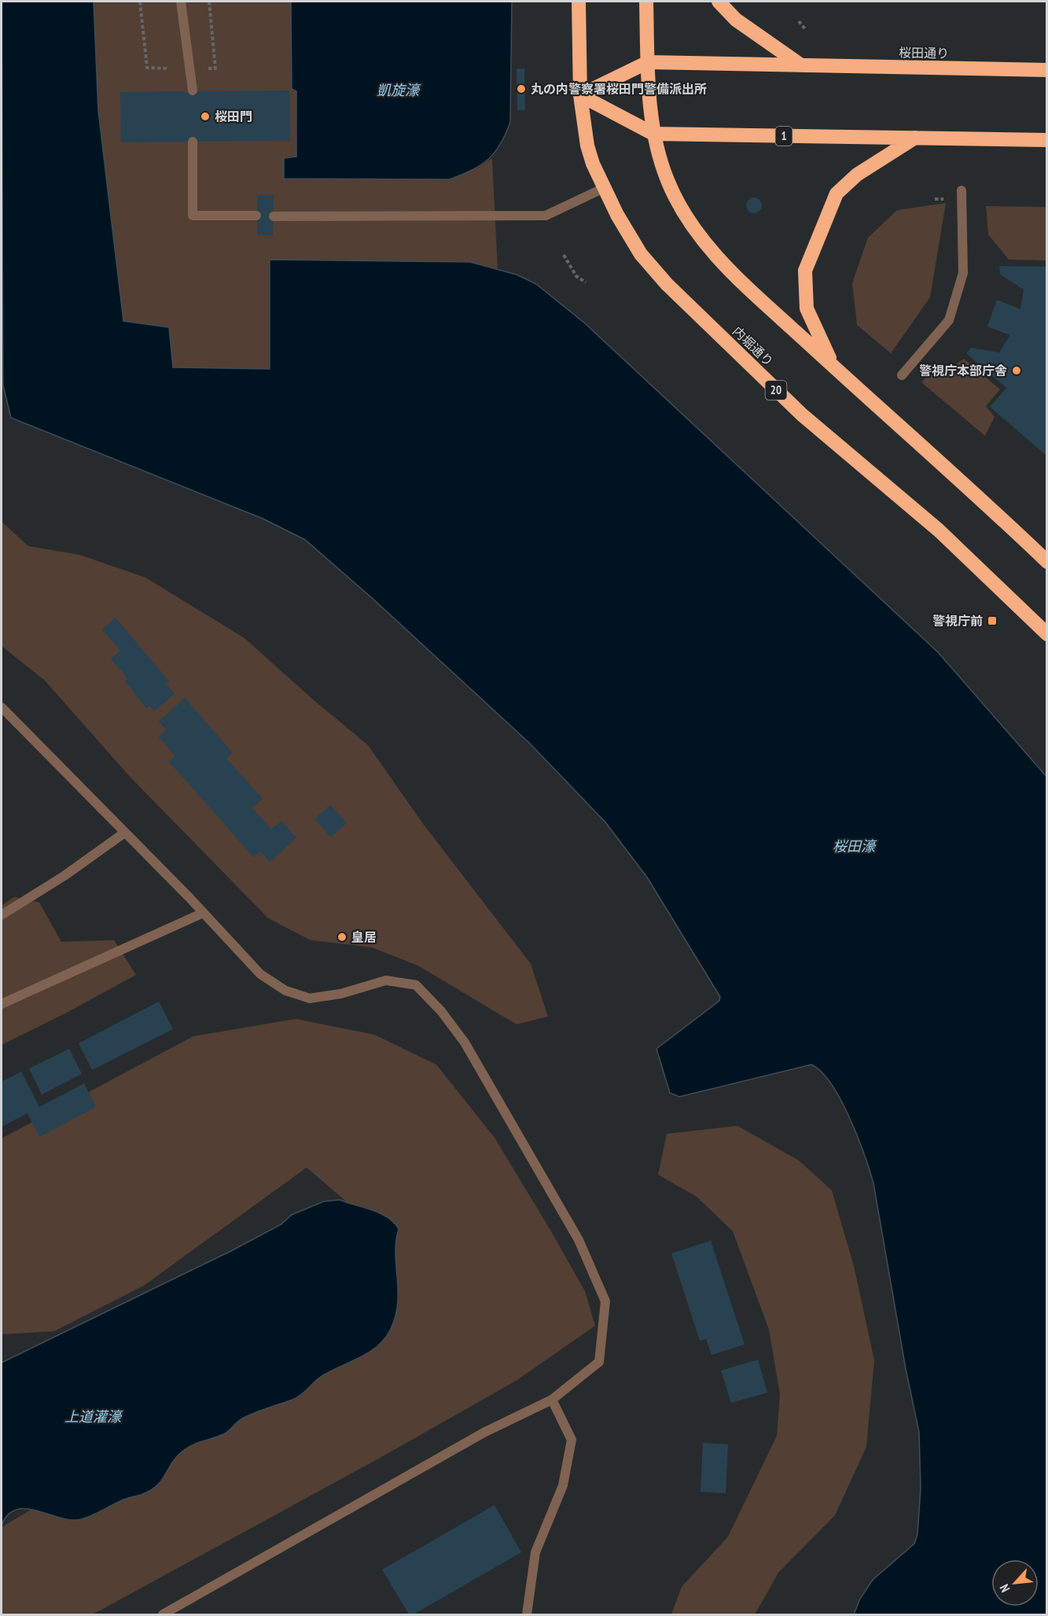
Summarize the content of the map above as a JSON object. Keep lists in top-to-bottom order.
{
  "streets": {
    "highway": [
      "桜田通り",
      "1",
      "内堀通り",
      "20"
    ]
  },
  "crossings": [
    ["1", "内堀通り"]
  ],
  "water": ["凱旋濠", "桜田濠", "上道灌濠"],
  "places": {
    "other": [
      "丸の内警察署桜田門警備派出所",
      "桜田門",
      "警視庁本部庁舎",
      "皇居"
    ],
    "transit": ["警視庁前"]
  },
  "north": "bottom left"
}
